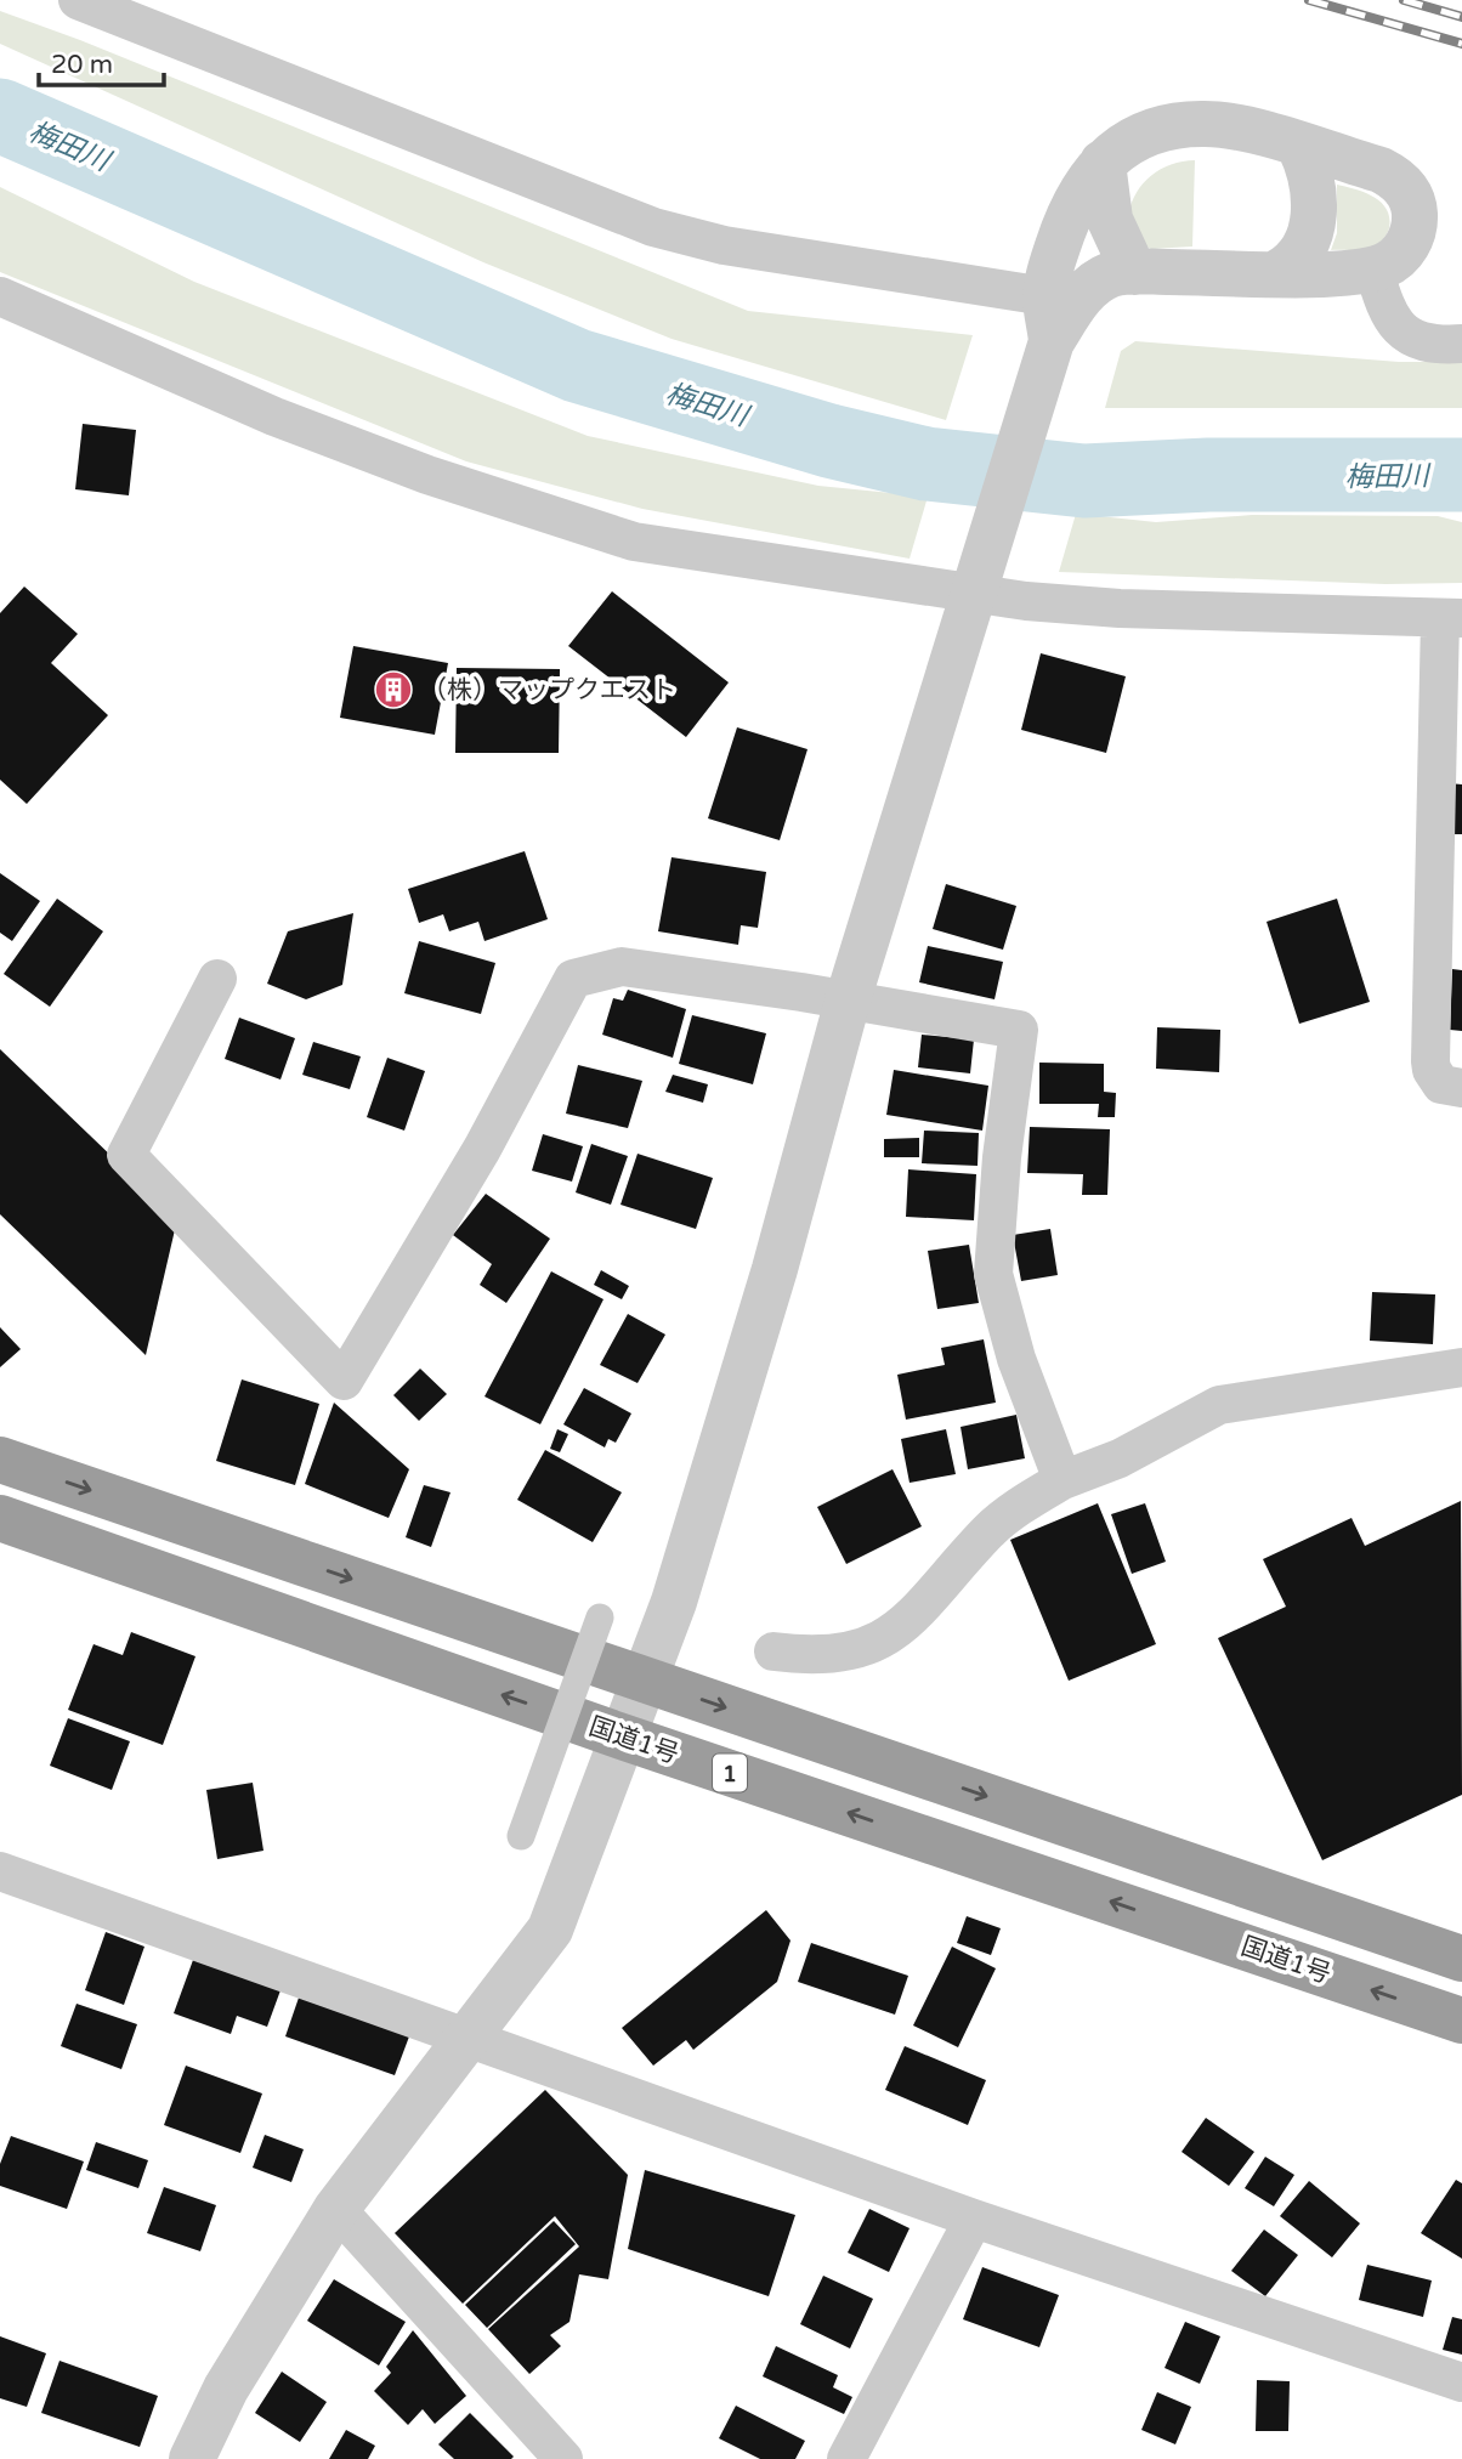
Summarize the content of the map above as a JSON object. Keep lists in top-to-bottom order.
{
  "streets": {
    "highway": ["国道1号", "1"]
  },
  "water": ["梅田川"],
  "places": {
    "building": ["（株）マップクエスト"]
  },
  "scale_bar": "20 m"
}
